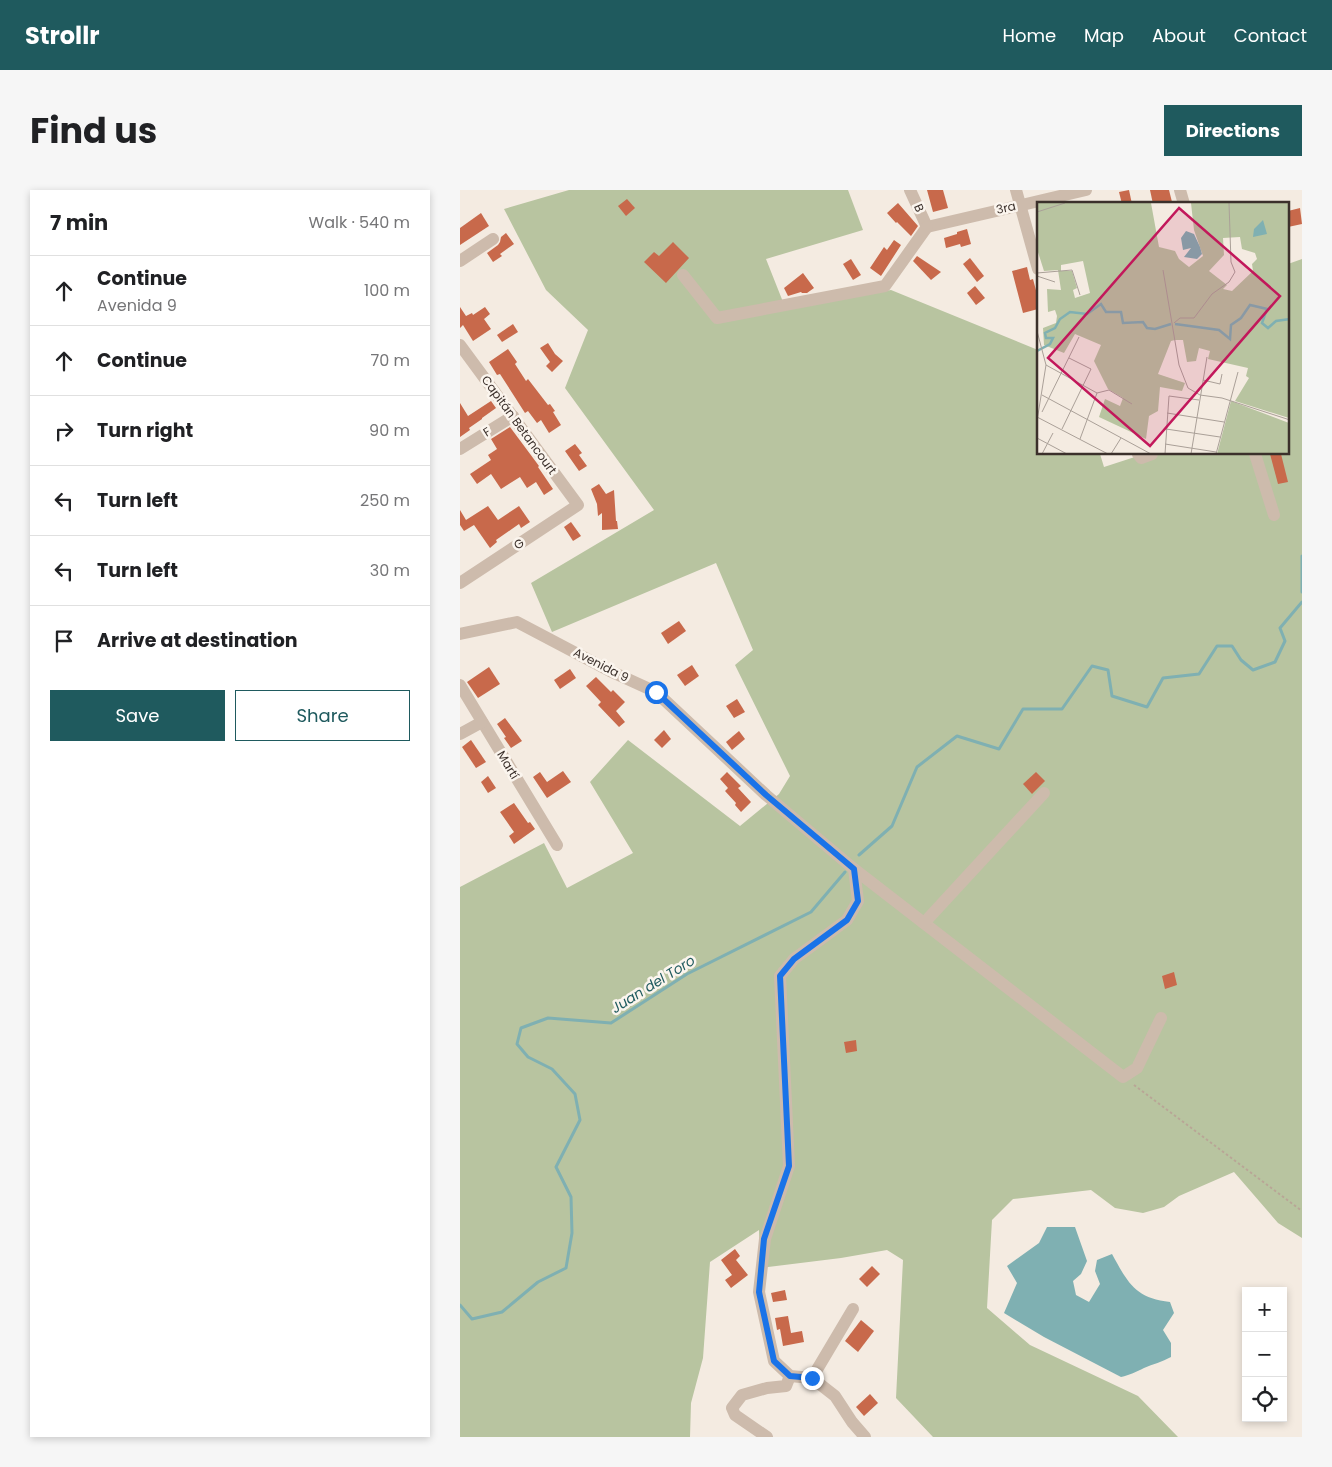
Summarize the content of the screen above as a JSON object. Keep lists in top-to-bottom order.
{
  "streets": {
    "street": [
      "B",
      "3ra",
      "Capitán Betancourt",
      "F",
      "G",
      "Avenida 9",
      "Martí"
    ]
  },
  "crossings": [
    ["B", "3ra"],
    ["Capitán Betancourt", "F"],
    ["Capitán Betancourt", "G"]
  ],
  "water": ["Juan del Toro"],
  "page": {
    "header": "Strollr",
    "nav": [
      "Home",
      "Map",
      "About",
      "Contact"
    ],
    "title": "Find us",
    "buttons": [
      "Directions",
      ["Save", "Share"]
    ],
    "heading": ["7 min", "Walk · 540 m"],
    "list": [
      ["Continue", "Avenida 9", "100 m"],
      ["Continue", "70 m"],
      ["Turn right", "90 m"],
      ["Turn left", "250 m"],
      ["Turn left", "30 m"],
      "Arrive at destination"
    ],
    "map_buttons": ["+", "−"]
  }
}
